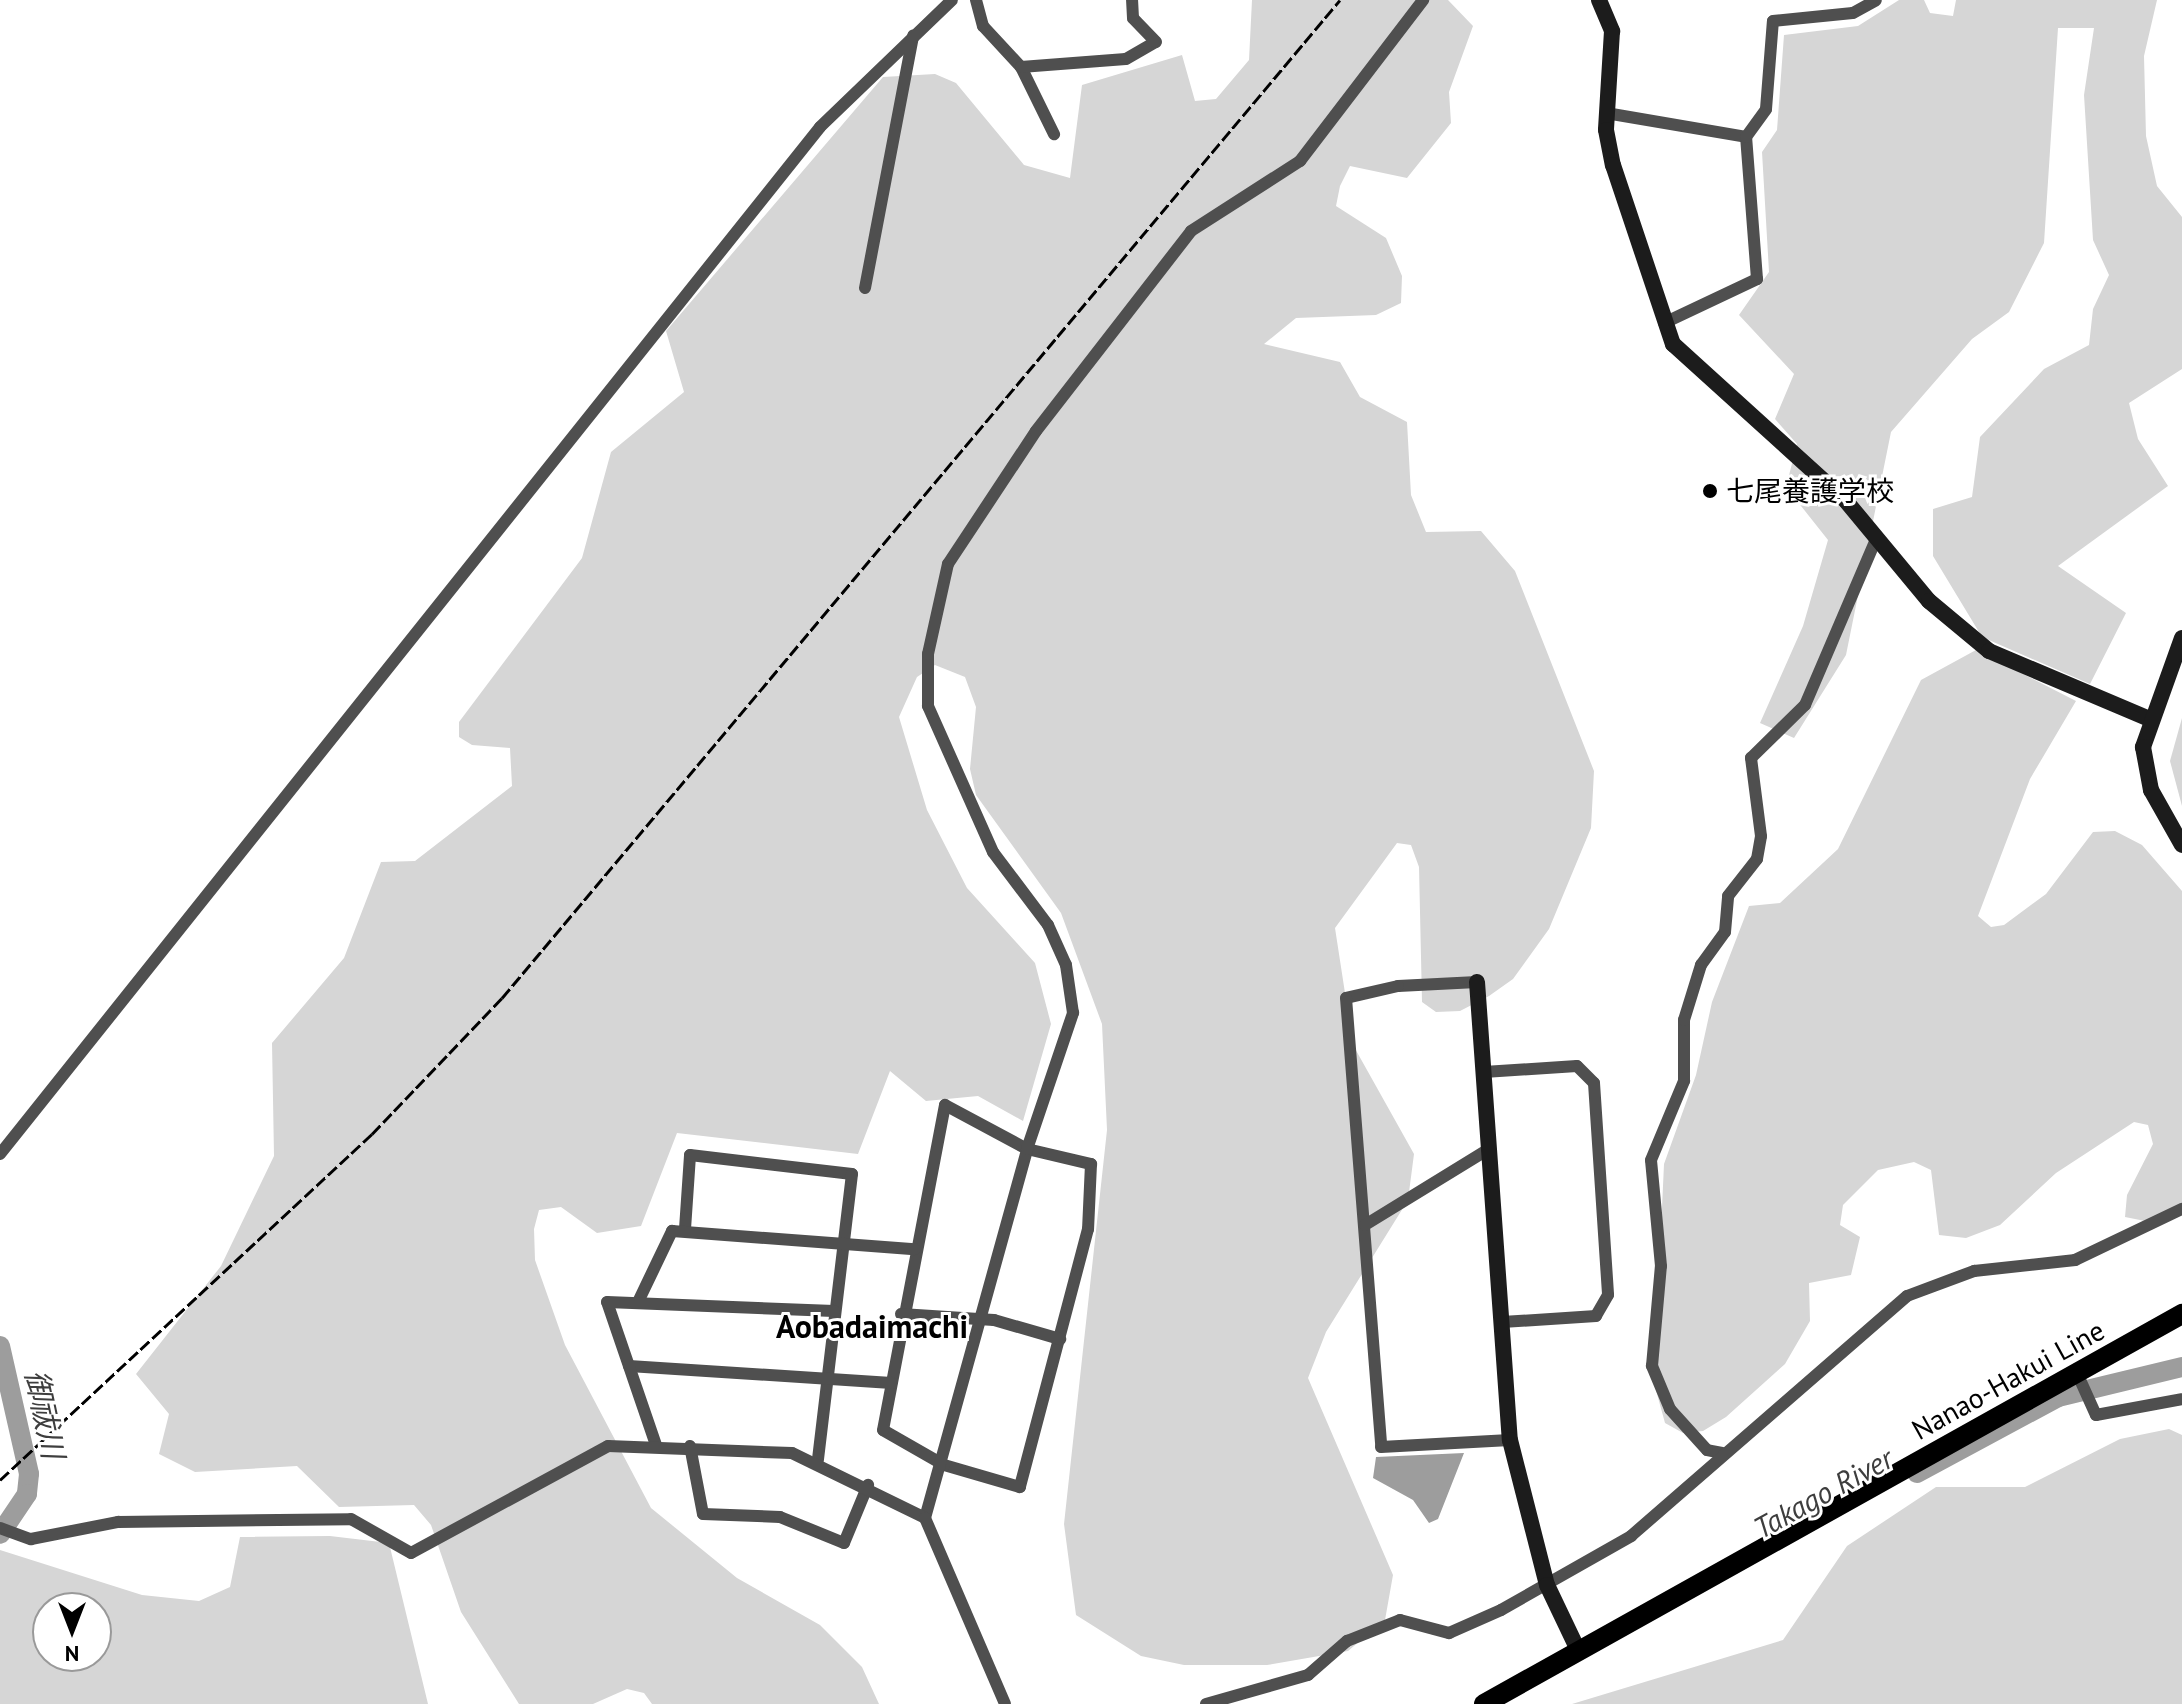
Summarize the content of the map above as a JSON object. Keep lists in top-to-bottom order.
{
  "streets": {
    "main road": ["Nanao-Hakui Line"]
  },
  "districts": ["Aobadaimachi"],
  "water": ["御祓川", "Takago River"],
  "places": ["七尾養護学校"],
  "north": "bottom"
}
